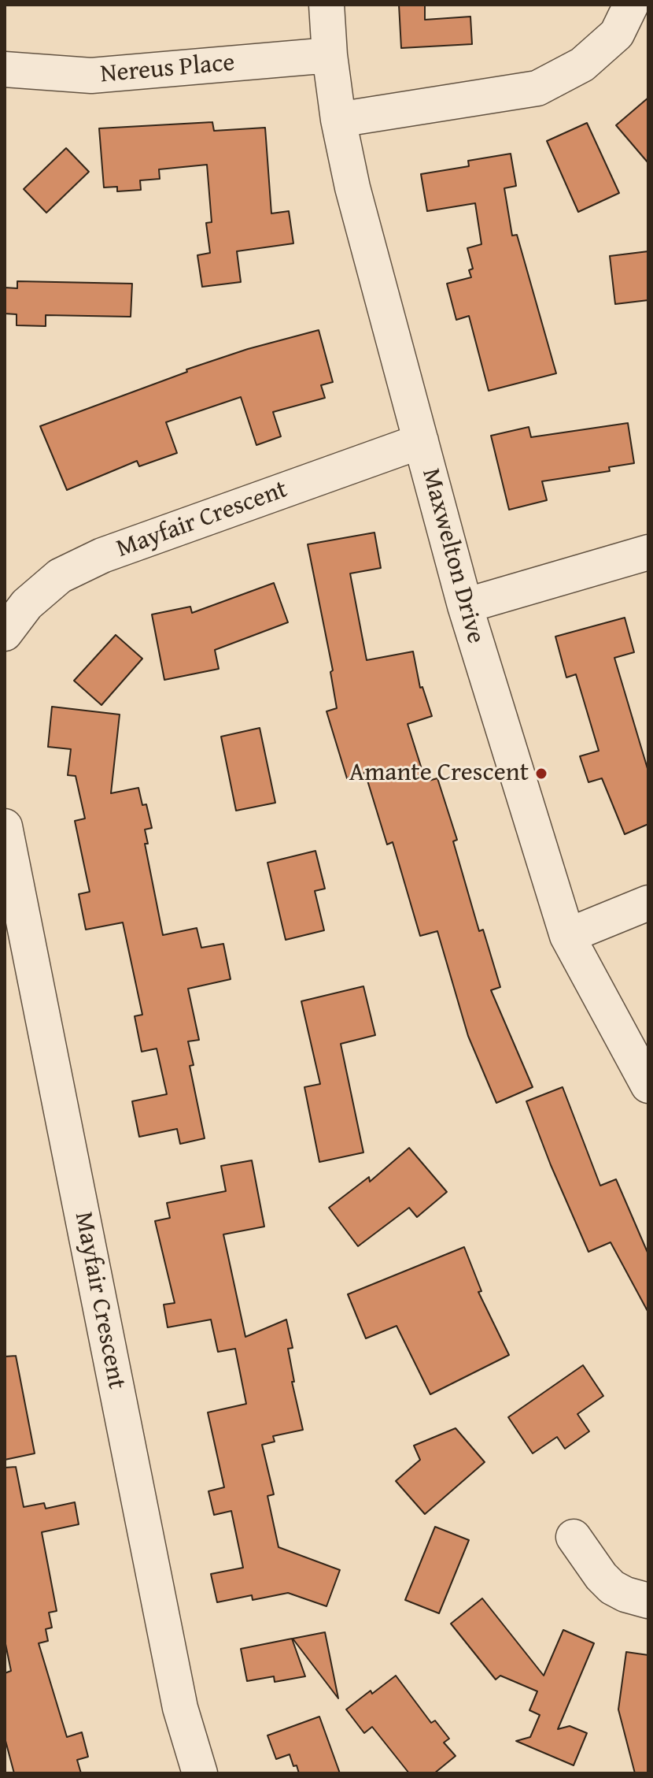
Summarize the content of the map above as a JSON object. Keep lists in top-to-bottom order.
{
  "streets": {
    "street": ["Nereus Place", "Mayfair Crescent", "Maxwelton Drive"]
  },
  "crossings": [
    ["Nereus Place", "Maxwelton Drive"],
    ["Mayfair Crescent", "Maxwelton Drive"]
  ],
  "places": ["Amante Crescent"]
}
